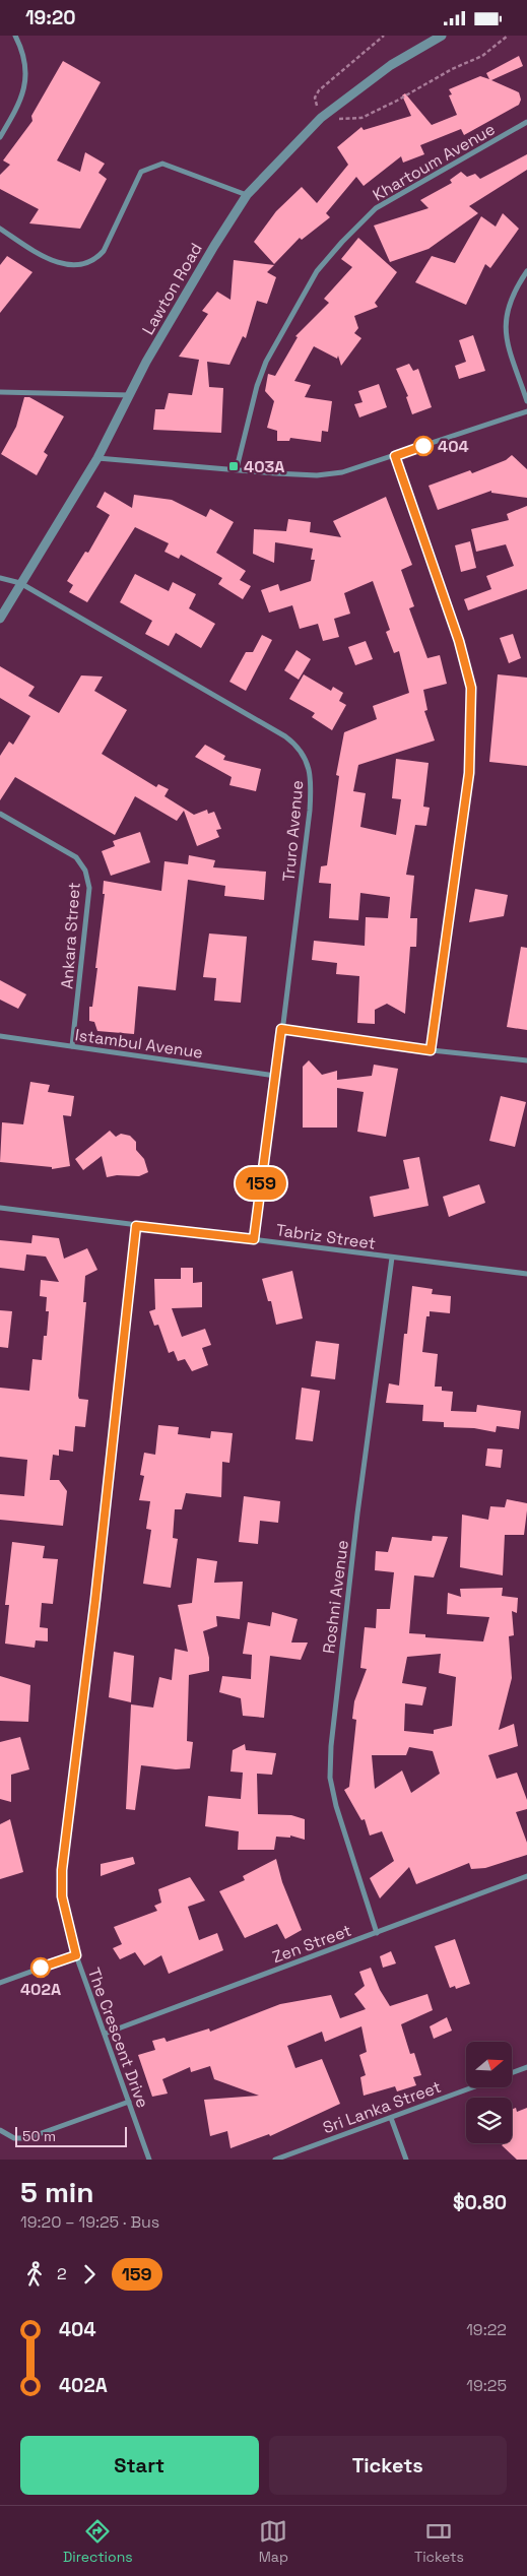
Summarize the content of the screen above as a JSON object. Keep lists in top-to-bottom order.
{
  "streets": {
    "street": [
      "Khartoum Avenue",
      "Lawton Road",
      "Truro Avenue",
      "Ankara Street",
      "Istambul Avenue",
      "Tabriz Street",
      "Roshni Avenue",
      "Zen Street",
      "The Crescent Drive",
      "Sri Lanka Street"
    ]
  },
  "crossings": [
    ["Lawton Road", "Truro Avenue"],
    ["Truro Avenue", "Istambul Avenue"],
    ["Truro Avenue", "Tabriz Street"],
    ["Ankara Street", "Istambul Avenue"],
    ["Tabriz Street", "Roshni Avenue"],
    ["Tabriz Street", "The Crescent Drive"],
    ["Roshni Avenue", "Zen Street"],
    ["Zen Street", "The Crescent Drive"]
  ],
  "places": {
    "other": ["404", "402A"],
    "transit": ["403A"]
  },
  "lines": ["bus line 159"],
  "scale_bar": "50 m",
  "north": "right",
  "page": {
    "status": "19:20",
    "on_map": "159",
    "scale": "50 m",
    "heading": ["5 min", "19:20 – 19:25 · Bus", "$0.80"],
    "legs": ["2", "159"],
    "list": [
      {
        "name": "404",
        "value": "19:22"
      },
      {
        "name": "402A",
        "value": "19:25"
      }
    ],
    "buttons": ["Start", "Tickets"],
    "tabs": ["Directions", "Map", "Tickets"]
  }
}
